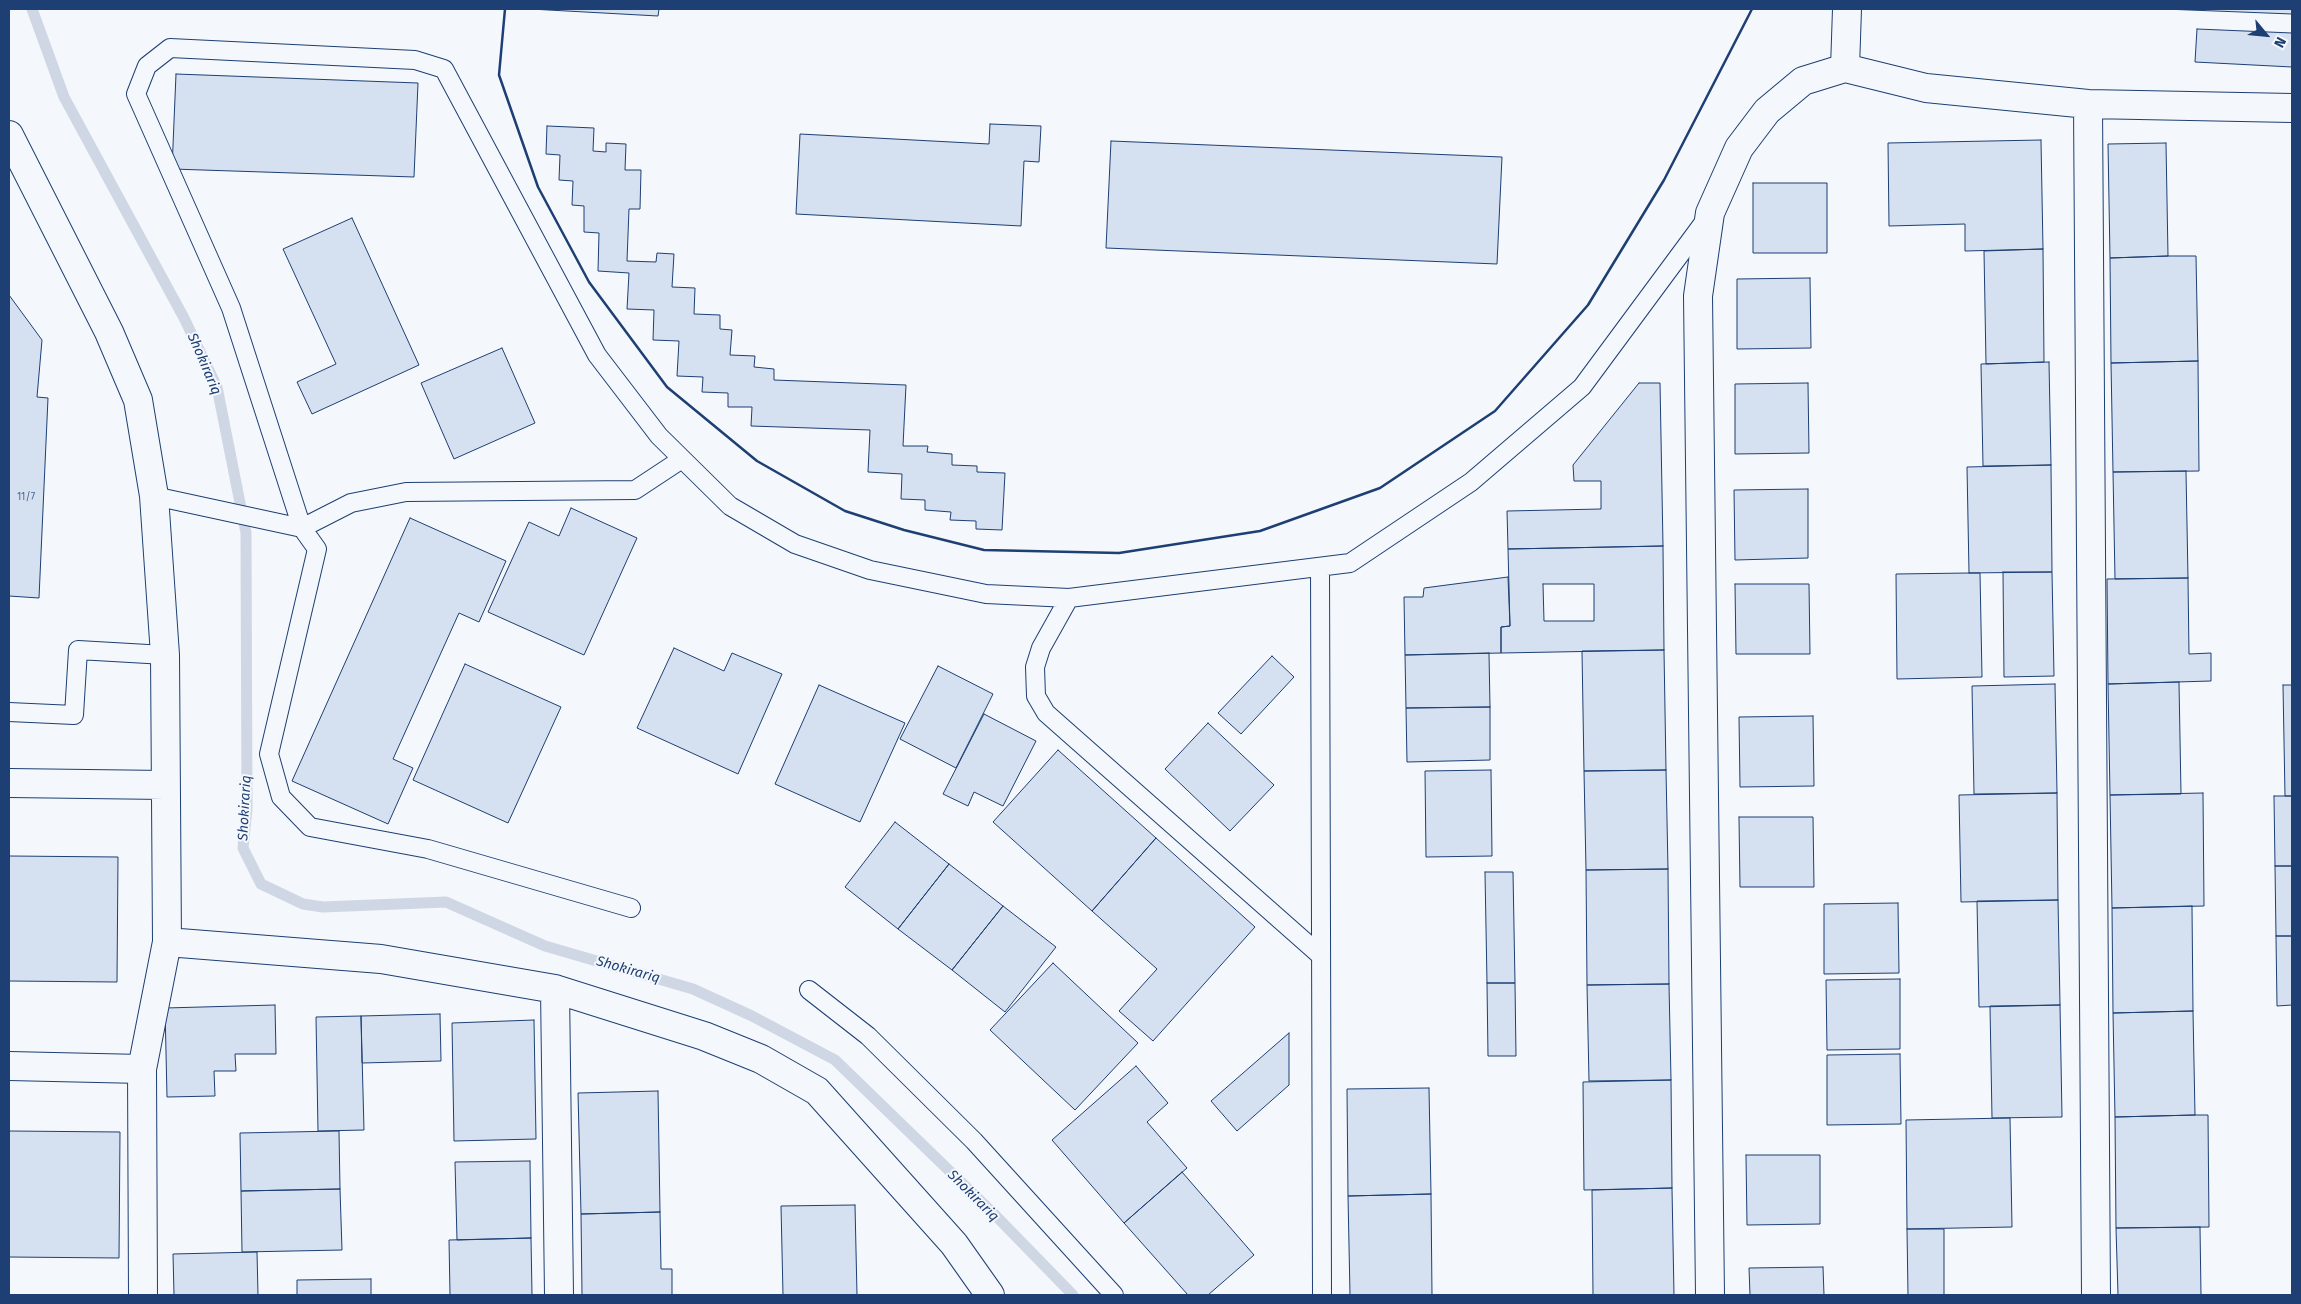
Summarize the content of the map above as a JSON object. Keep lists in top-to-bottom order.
{
  "water": ["Shokirariq"],
  "house_numbers": ["11/7"],
  "north": "bottom right"
}
